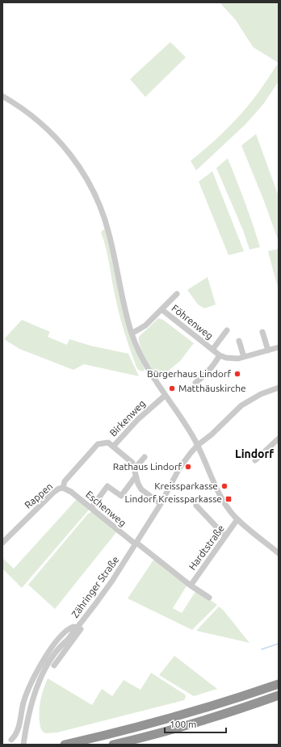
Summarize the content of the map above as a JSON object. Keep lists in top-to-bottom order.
{
  "streets": {
    "street": [
      "Föhrenweg",
      "Birkenweg",
      "Rappen",
      "Eschenweg",
      "Hardtstraße",
      "Zähringer Straße"
    ]
  },
  "crossings": [
    ["Birkenweg", "Rappen"],
    ["Birkenweg", "Zähringer Straße"],
    ["Rappen", "Eschenweg"],
    ["Eschenweg", "Hardtstraße"],
    ["Eschenweg", "Zähringer Straße"],
    ["Hardtstraße", "Zähringer Straße"]
  ],
  "districts": ["Lindorf"],
  "places": {
    "other": [
      "Bürgerhaus Lindorf",
      "Matthäuskirche",
      "Rathaus Lindorf",
      "Kreissparkasse"
    ],
    "transit": ["Lindorf Kreissparkasse"]
  },
  "scale_bar": "100 m"
}
